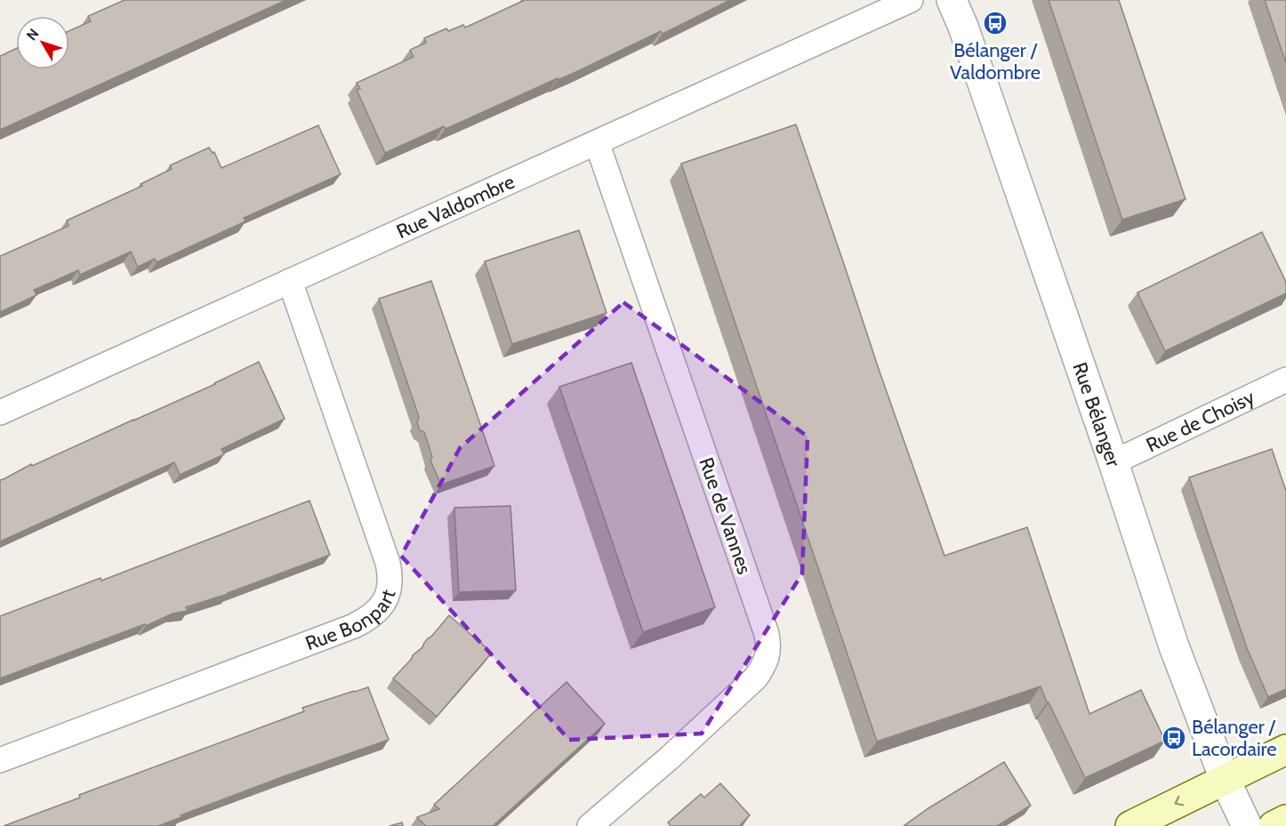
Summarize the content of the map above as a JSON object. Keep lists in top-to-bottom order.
{
  "streets": {
    "street": [
      "Rue Valdombre",
      "Rue Bélanger",
      "Rue de Choisy",
      "Rue de Vannes",
      "Rue Bonpart"
    ]
  },
  "crossings": [
    ["Rue Valdombre", "Rue de Vannes"],
    ["Rue Valdombre", "Rue Bonpart"],
    ["Rue Bélanger", "Rue de Choisy"]
  ],
  "places": {
    "bus stop": ["Bélanger / Valdombre", "Bélanger / Lacordaire"]
  },
  "north": "top left"
}
